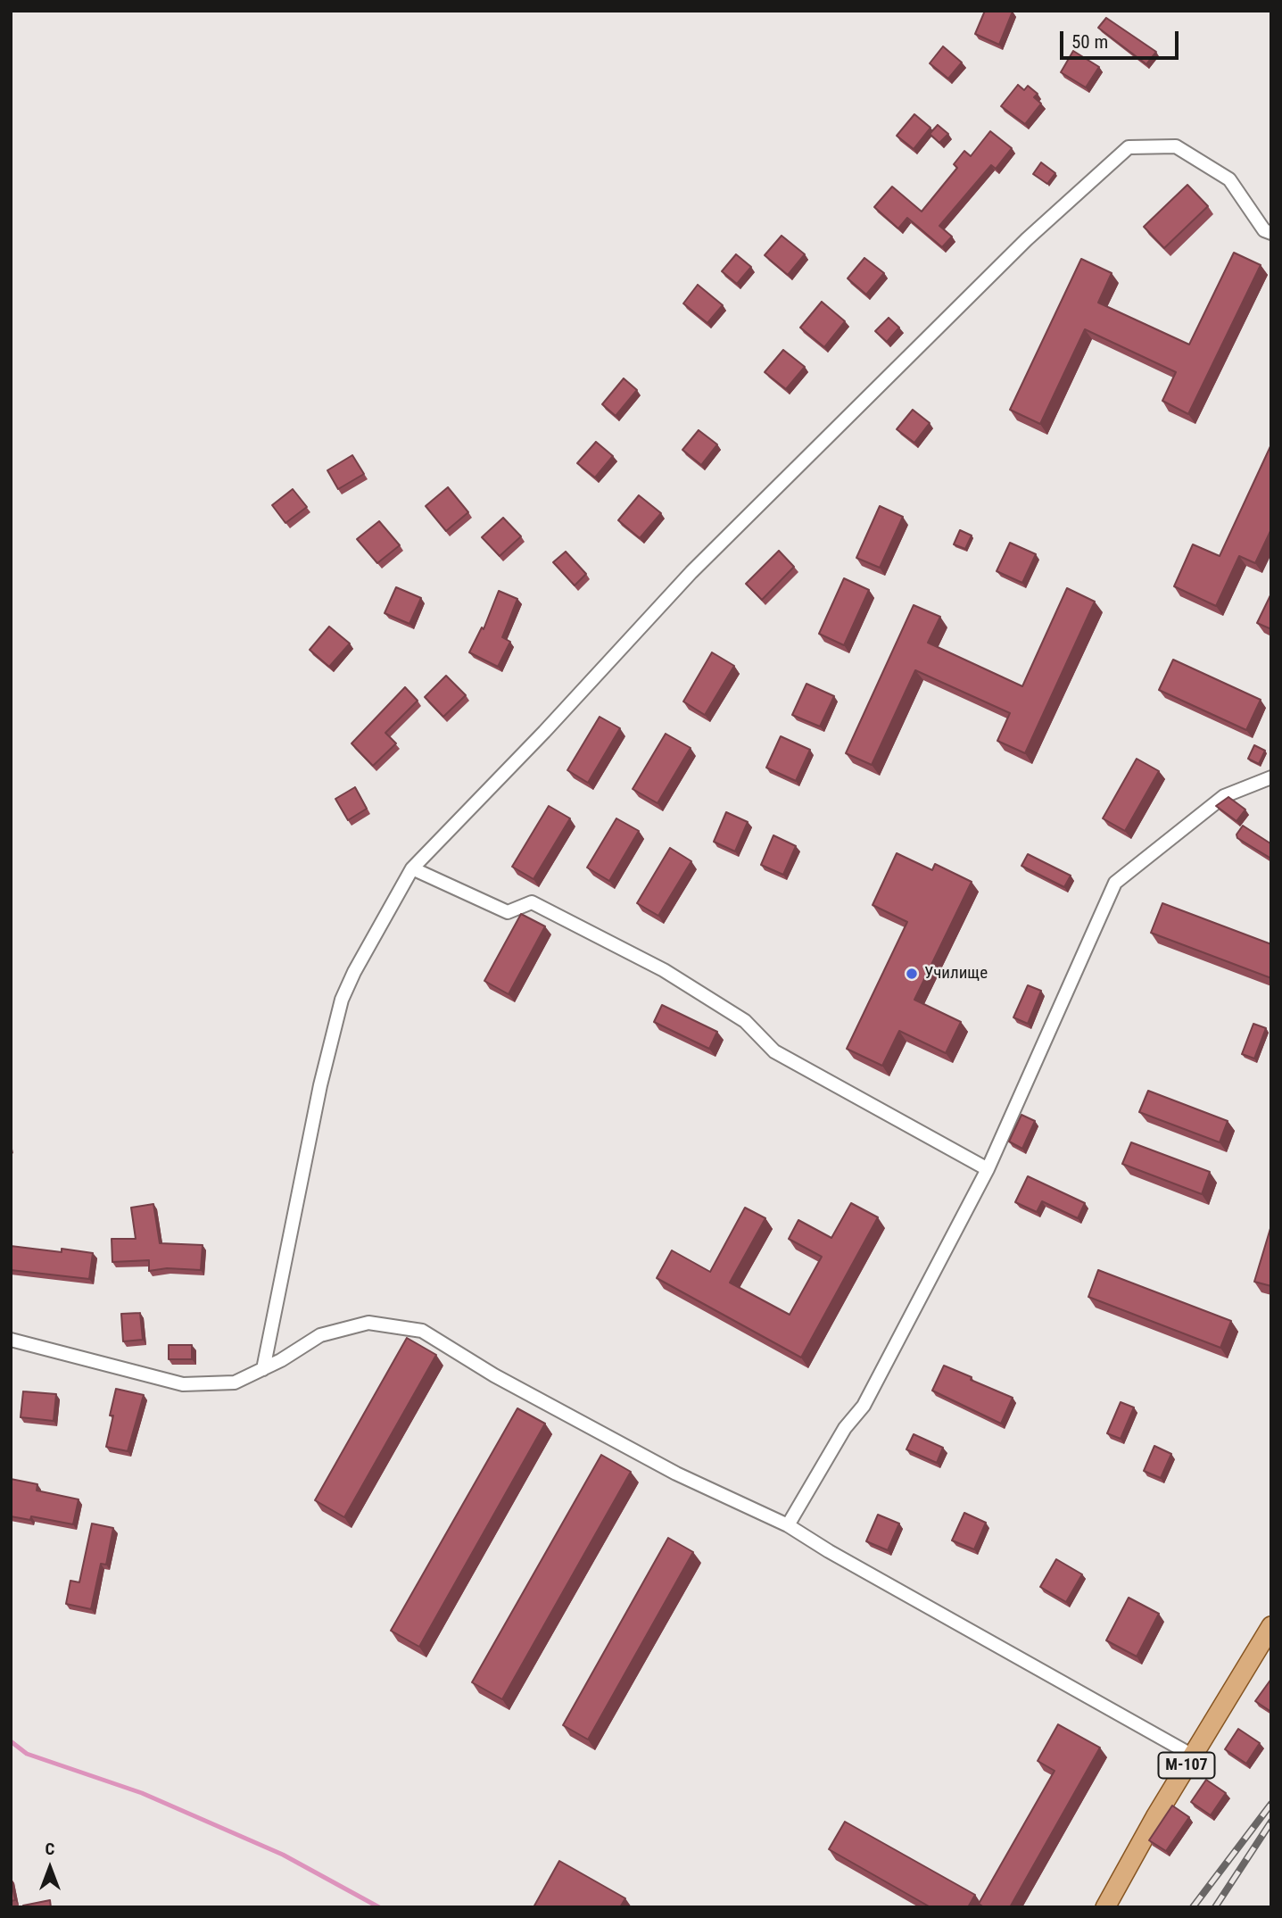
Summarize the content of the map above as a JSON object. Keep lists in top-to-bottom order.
{
  "streets": {
    "main road": ["М-107"]
  },
  "places": ["Училище"],
  "scale_bar": "50 m",
  "north": "top"
}
